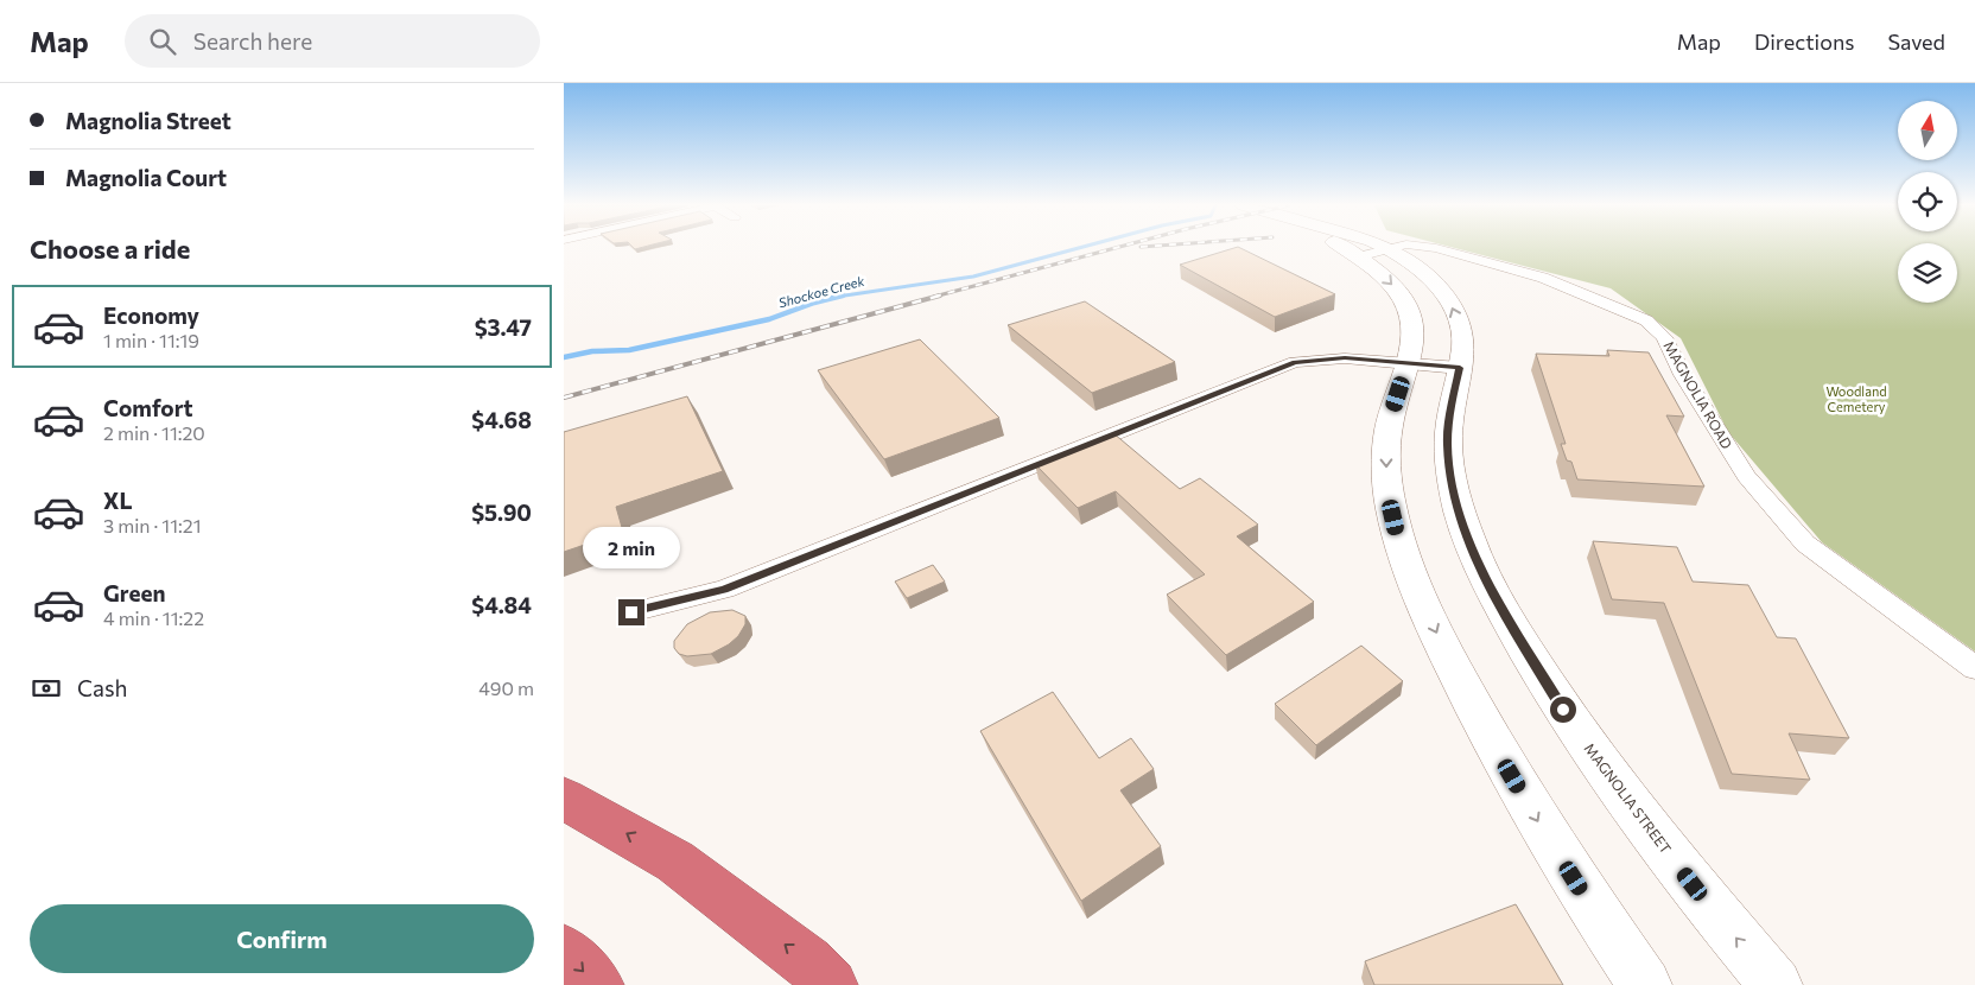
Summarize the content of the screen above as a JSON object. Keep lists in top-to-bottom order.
{
  "streets": {
    "main road": ["MAGNOLIA STREET"],
    "street": ["MAGNOLIA ROAD"]
  },
  "crossings": [
    ["MAGNOLIA ROAD", "MAGNOLIA STREET"]
  ],
  "water": ["Shockoe Creek"],
  "parks": ["Woodland Cemetery"],
  "north": "top",
  "page": {
    "header": "Map",
    "search": "Search here",
    "nav": ["Map", "Directions", "Saved"],
    "banner": ["Magnolia Street", "Magnolia Court"],
    "heading": "Choose a ride",
    "list": [
      {
        "name": "Economy",
        "note": "1 min · 11:19",
        "value": "$3.47"
      },
      {
        "name": "Comfort",
        "note": "2 min · 11:20",
        "value": "$4.68"
      },
      {
        "name": "XL",
        "note": "3 min · 11:21",
        "value": "$5.90"
      },
      {
        "name": "Green",
        "note": "4 min · 11:22",
        "value": "$4.84"
      }
    ],
    "bubble": "2 min",
    "pay": ["Cash", "490 m"],
    "buttons": "Confirm"
  }
}
